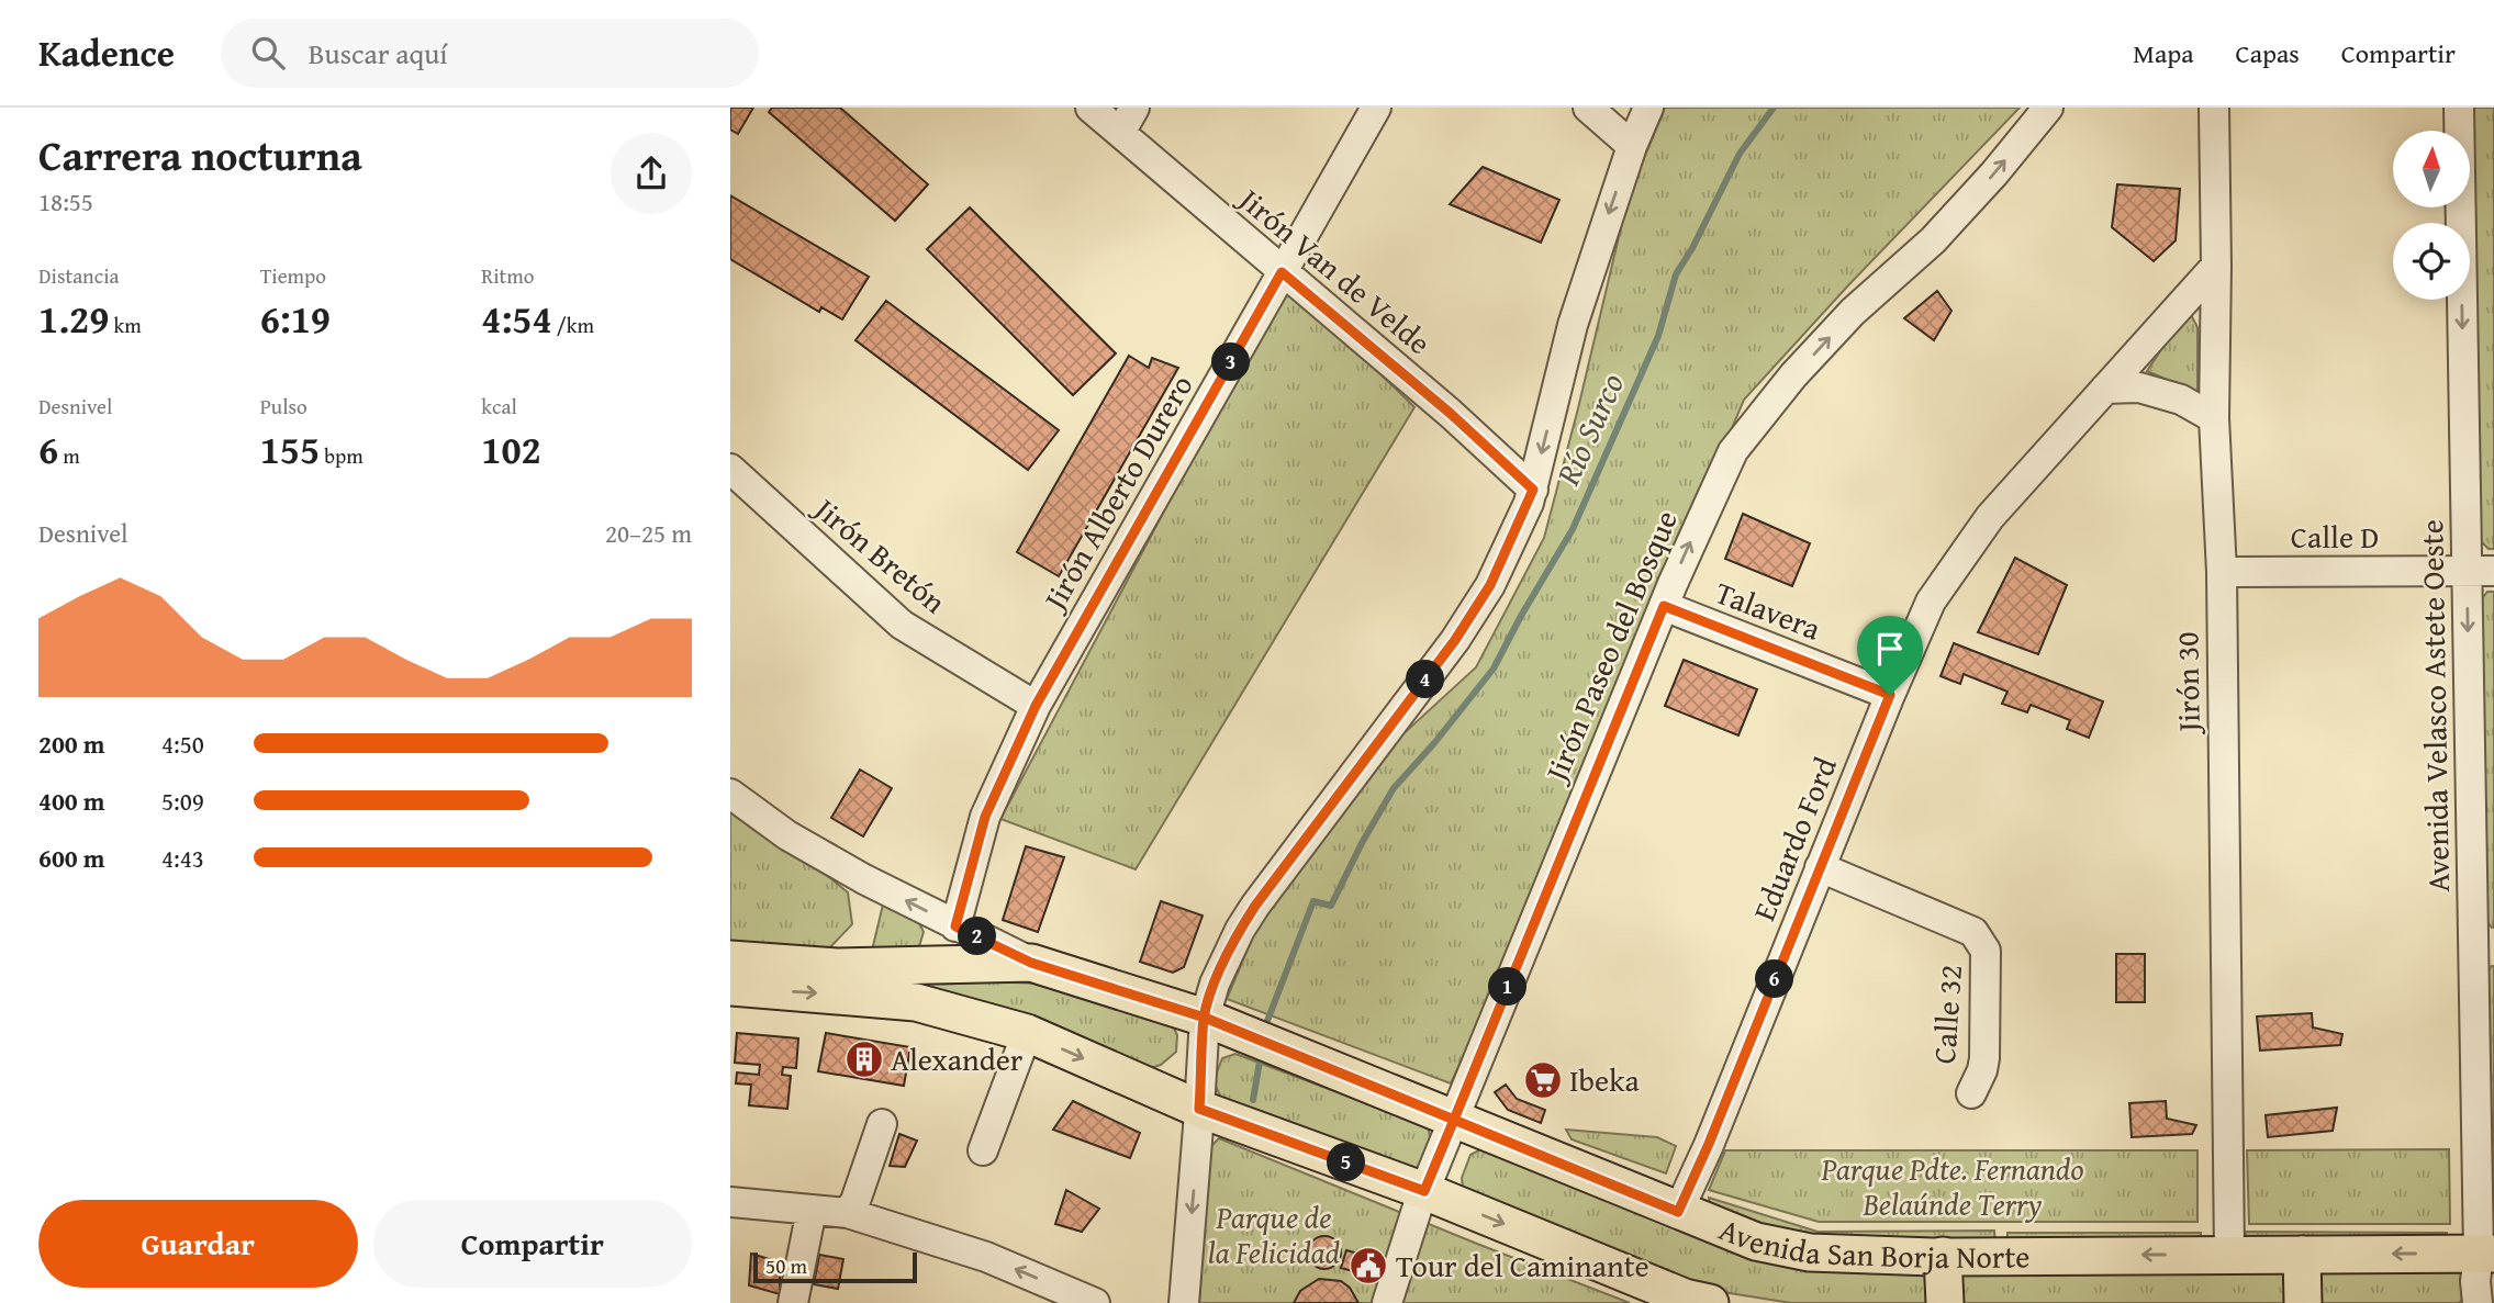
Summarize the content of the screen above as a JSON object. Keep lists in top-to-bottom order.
{
  "streets": {
    "main road": ["Avenida San Borja Norte"],
    "street": [
      "Jirón Van de Velde",
      "Jirón Alberto Durero",
      "Calle D",
      "Jirón Bretón",
      "Talavera",
      "Jirón Paseo del Bosque",
      "Jirón 30",
      "Avenida Velasco Astete Oeste",
      "Eduardo Ford",
      "Calle 32"
    ]
  },
  "crossings": [
    ["Jirón Van de Velde", "Jirón Alberto Durero"],
    ["Jirón Alberto Durero", "Jirón Bretón"],
    ["Jirón Alberto Durero", "Avenida San Borja Norte"],
    ["Calle D", "Jirón 30"],
    ["Calle D", "Avenida Velasco Astete Oeste"],
    ["Talavera", "Jirón Paseo del Bosque"],
    ["Talavera", "Eduardo Ford"],
    ["Jirón Paseo del Bosque", "Avenida San Borja Norte"],
    ["Jirón 30", "Eduardo Ford"],
    ["Jirón 30", "Avenida San Borja Norte"],
    ["Avenida Velasco Astete Oeste", "Avenida San Borja Norte"],
    ["Eduardo Ford", "Calle 32"],
    ["Eduardo Ford", "Avenida San Borja Norte"]
  ],
  "one_way": ["Avenida Velasco Astete Oeste"],
  "water": ["Río Surco"],
  "parks": ["Parque Pdte. Fernando Belaúnde Terry", "Parque de la Felicidad"],
  "places": {
    "building": ["Alexander"],
    "supermarket": ["Ibeka"],
    "public building": ["Tour del Caminante"]
  },
  "scale_bar": "50 m",
  "north": "top",
  "page": {
    "header": "Kadence",
    "search": "Buscar aquí",
    "nav": ["Mapa", "Capas", "Compartir"],
    "heading": ["Carrera nocturna", "18:55"],
    "stats": [
      ["Distancia", "1.29 km"],
      ["Tiempo", "6:19"],
      ["Ritmo", "4:54 /km"],
      ["Desnivel", "6 m"],
      ["Pulso", "155 bpm"],
      ["kcal", "102"]
    ],
    "pins": [
      "3",
      "4",
      "2",
      "6",
      "1",
      "5"
    ],
    "chart": ["Desnivel", "20–25 m"],
    "list": [
      {
        "name": "200 m",
        "note": "4:50"
      },
      {
        "name": "400 m",
        "note": "5:09"
      },
      {
        "name": "600 m",
        "note": "4:43"
      }
    ],
    "buttons": ["Guardar", "Compartir"],
    "scale": "50 m"
  }
}
